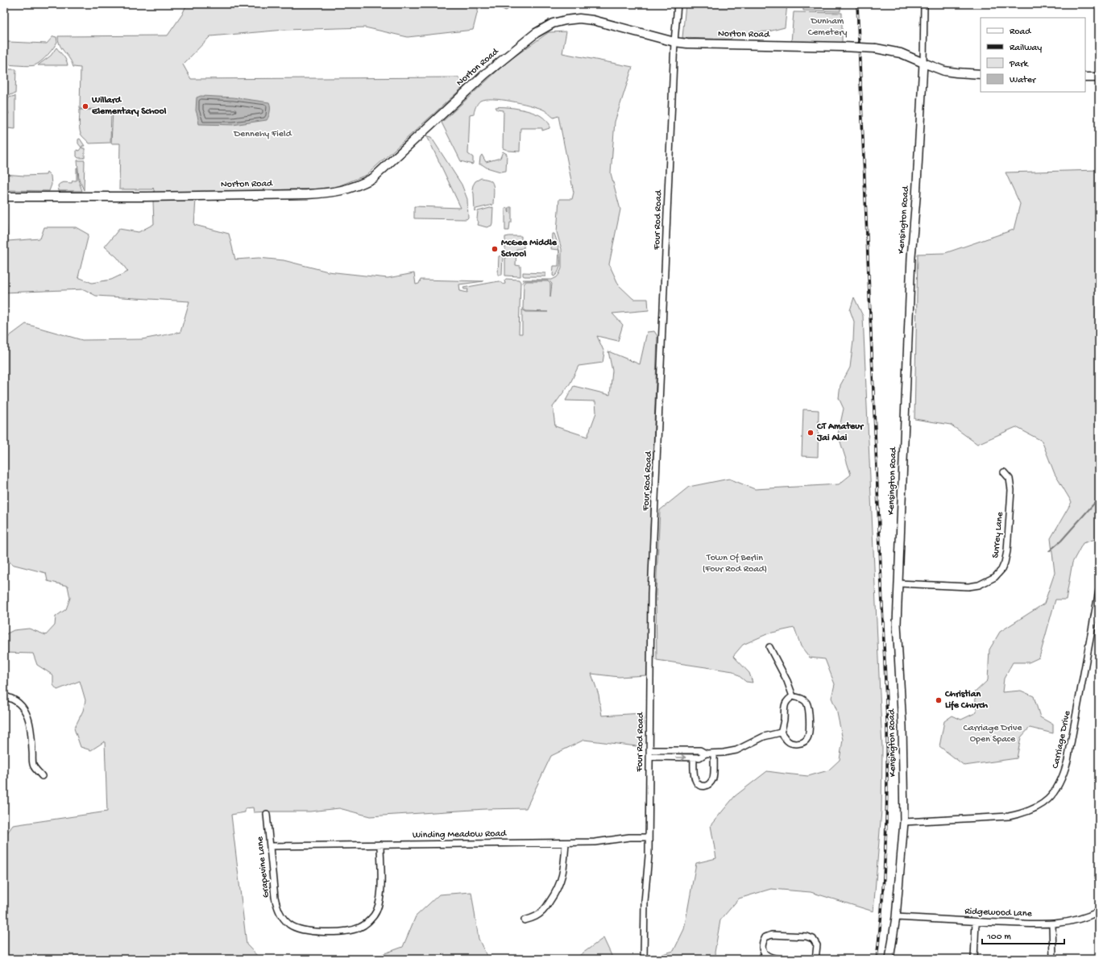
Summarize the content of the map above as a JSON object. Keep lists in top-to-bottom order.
{
  "streets": {
    "main road": ["Norton Road"],
    "street": [
      "Four Rod Road",
      "Kensington Road",
      "Surrey Lane",
      "Carriage Drive",
      "Winding Meadow Road",
      "Grapevine Lane",
      "Ridgewood Lane"
    ]
  },
  "crossings": [
    ["Norton Road", "Four Rod Road"],
    ["Norton Road", "Kensington Road"],
    ["Four Rod Road", "Winding Meadow Road"],
    ["Kensington Road", "Surrey Lane"],
    ["Kensington Road", "Carriage Drive"],
    ["Kensington Road", "Ridgewood Lane"],
    ["Winding Meadow Road", "Grapevine Lane"]
  ],
  "parks": [
    "Dunham Cemetery",
    "Dennehy Field",
    "Town Of Berlin (Four Rod Road)",
    "Carriage Drive Open Space"
  ],
  "places": [
    "Willard Elementary School",
    "McGee Middle School",
    "CT Amateur Jai Alai",
    "Christian Life Church"
  ],
  "legend": [
    "Road",
    "Railway",
    "Park",
    "Water"
  ],
  "scale_bar": "100 m"
}
